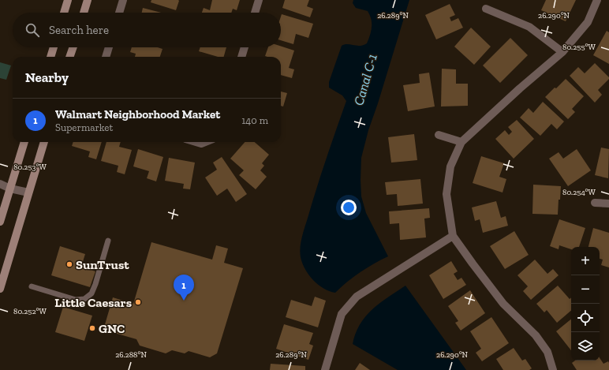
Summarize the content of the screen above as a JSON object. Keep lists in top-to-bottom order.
{
  "water": ["Canal C-1"],
  "places": ["SunTrust", "Little Caesars", "GNC"],
  "page": {
    "search": "Search here",
    "heading": "Nearby",
    "list": [
      {
        "mark": "1",
        "name": "Walmart Neighborhood Market",
        "note": "Supermarket",
        "value": "140 m"
      }
    ],
    "map_buttons": ["+", "−"],
    "pins": "1"
  },
  "coordinates": [
    "26.289°N",
    "26.290°N",
    "80.255°W",
    "80.253°W",
    "80.254°W",
    "80.252°W",
    "26.288°N"
  ]
}
